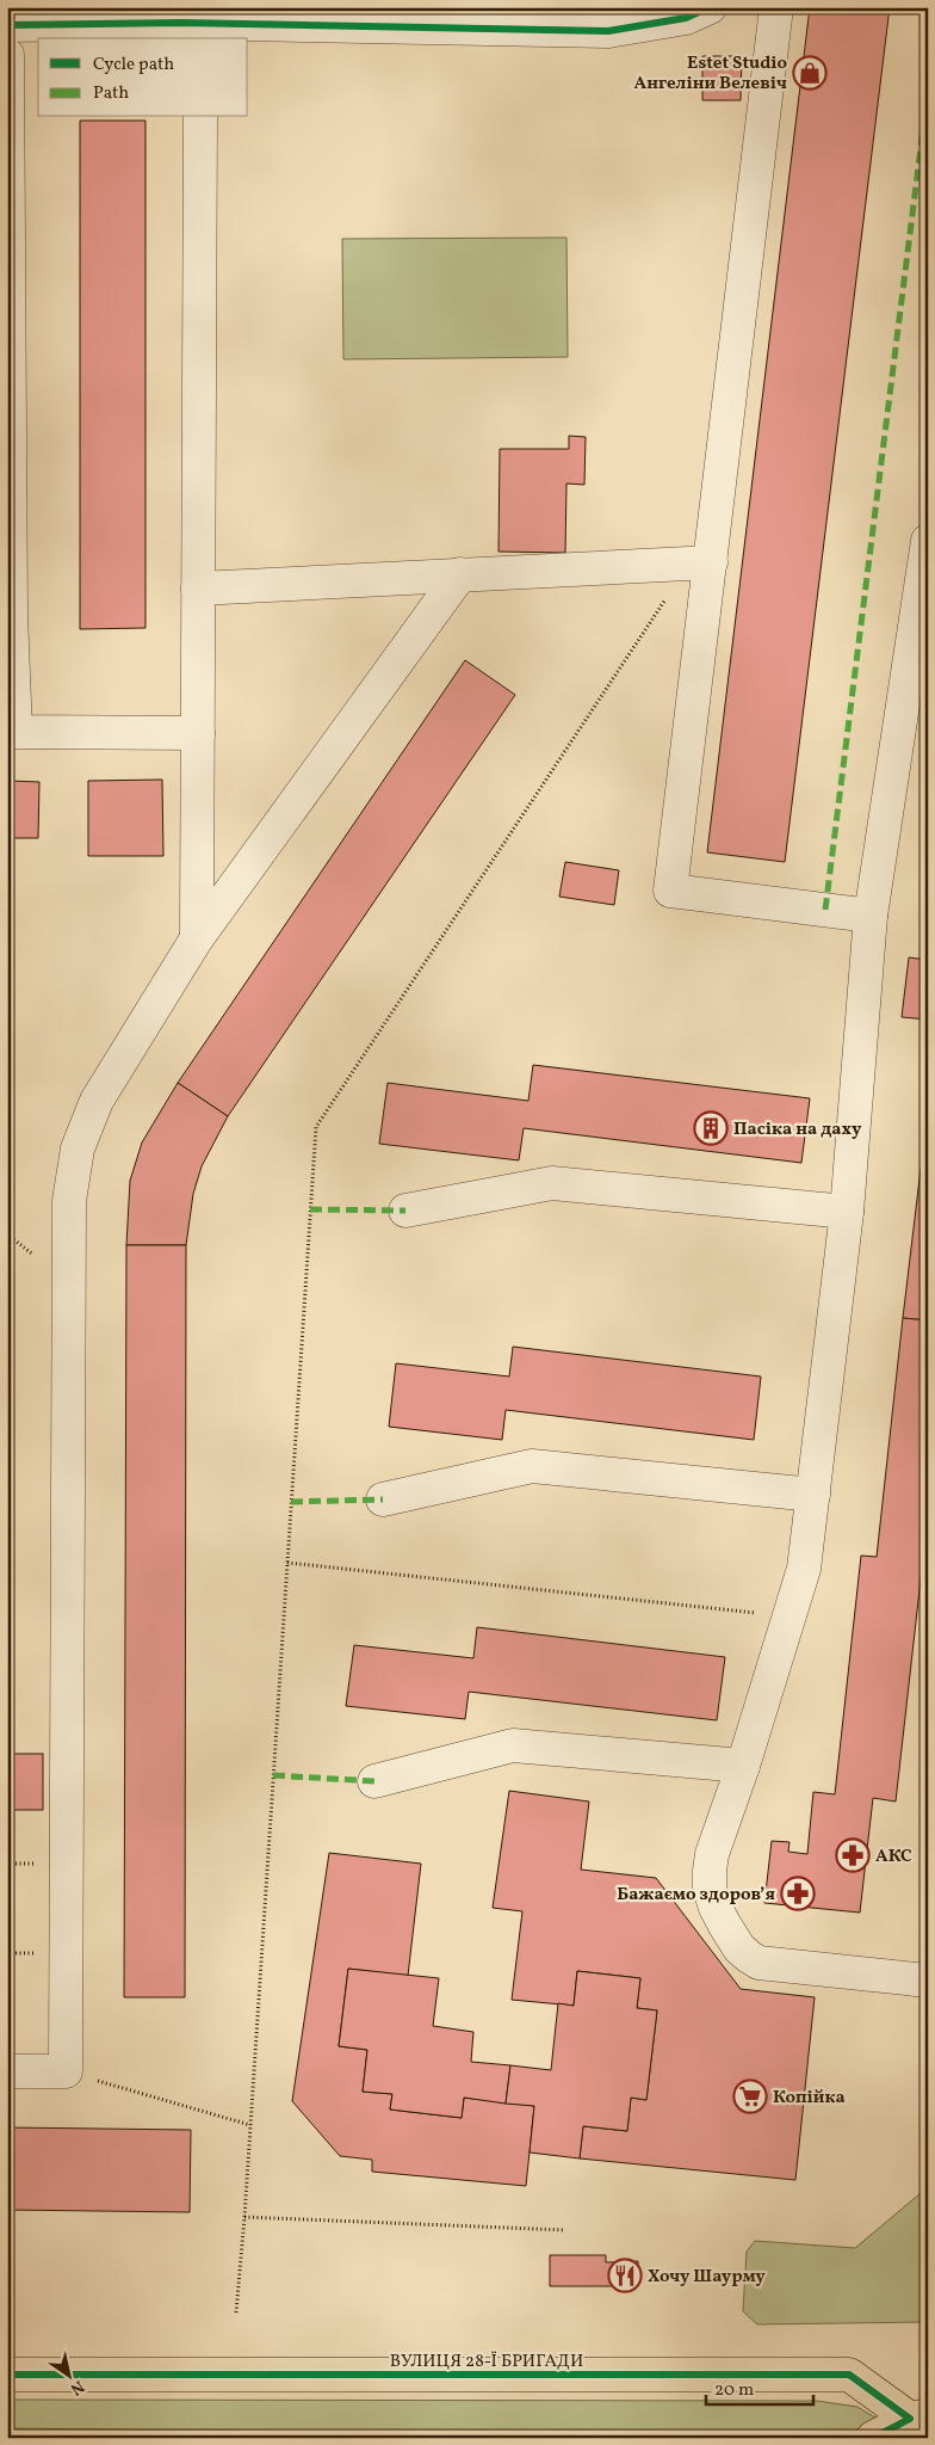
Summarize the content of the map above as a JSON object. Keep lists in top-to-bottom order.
{
  "streets": {
    "main road": ["ВУЛИЦЯ 28-Ї БРИГАДИ"]
  },
  "places": {
    "shop": ["Estet Studio Ангеліни Велевіч"],
    "building": ["Пасіка на даху"],
    "pharmacy": ["АКС", "Бажаємо здоровʼя"],
    "supermarket": ["Копійка"],
    "restaurant": ["Хочу Шаурму"]
  },
  "legend": ["Cycle path", "Path"],
  "scale_bar": "20 m",
  "north": "bottom right"
}
